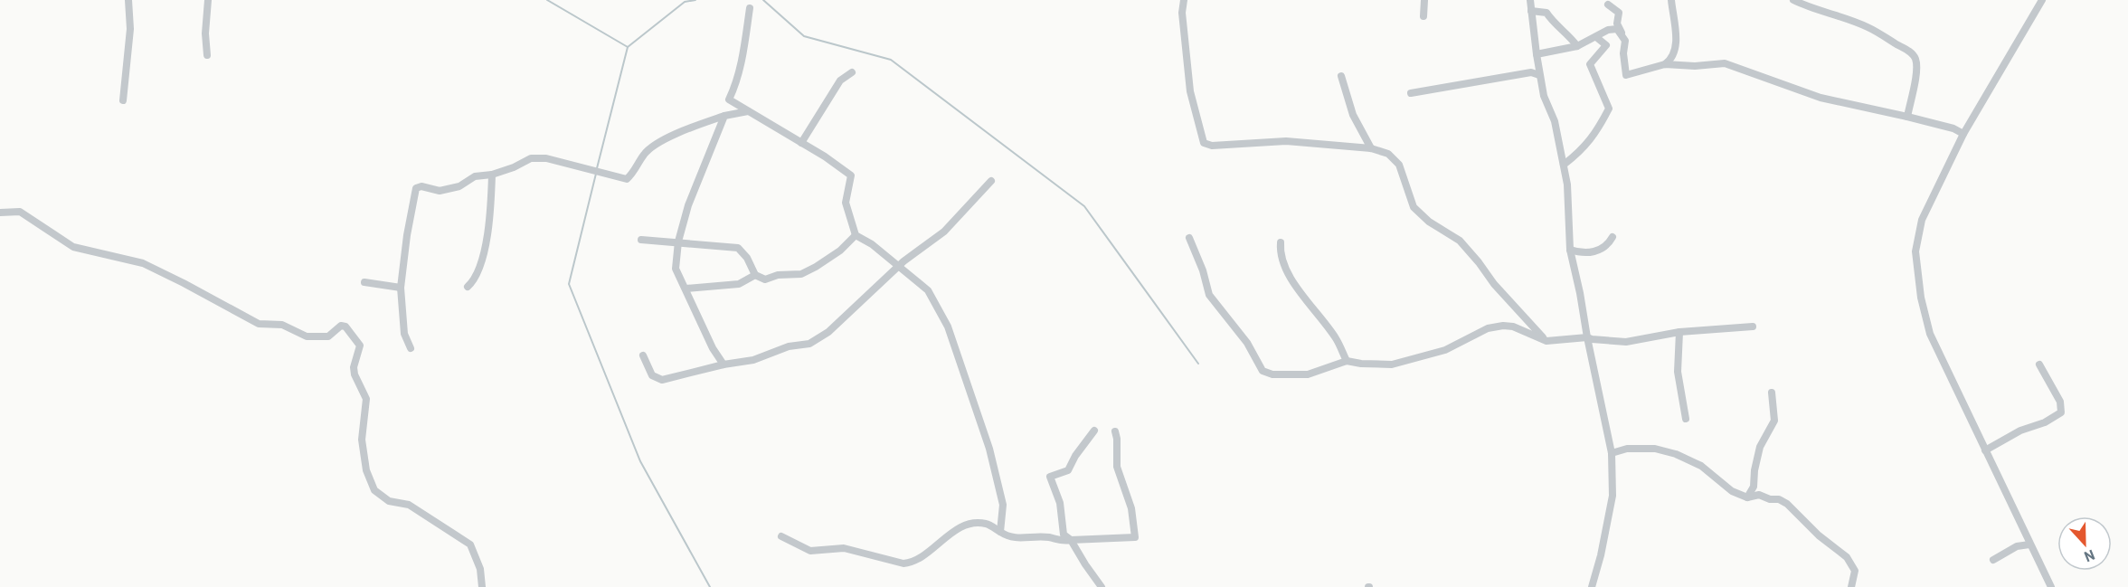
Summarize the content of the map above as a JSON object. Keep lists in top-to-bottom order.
{
  "north": "bottom"
}
